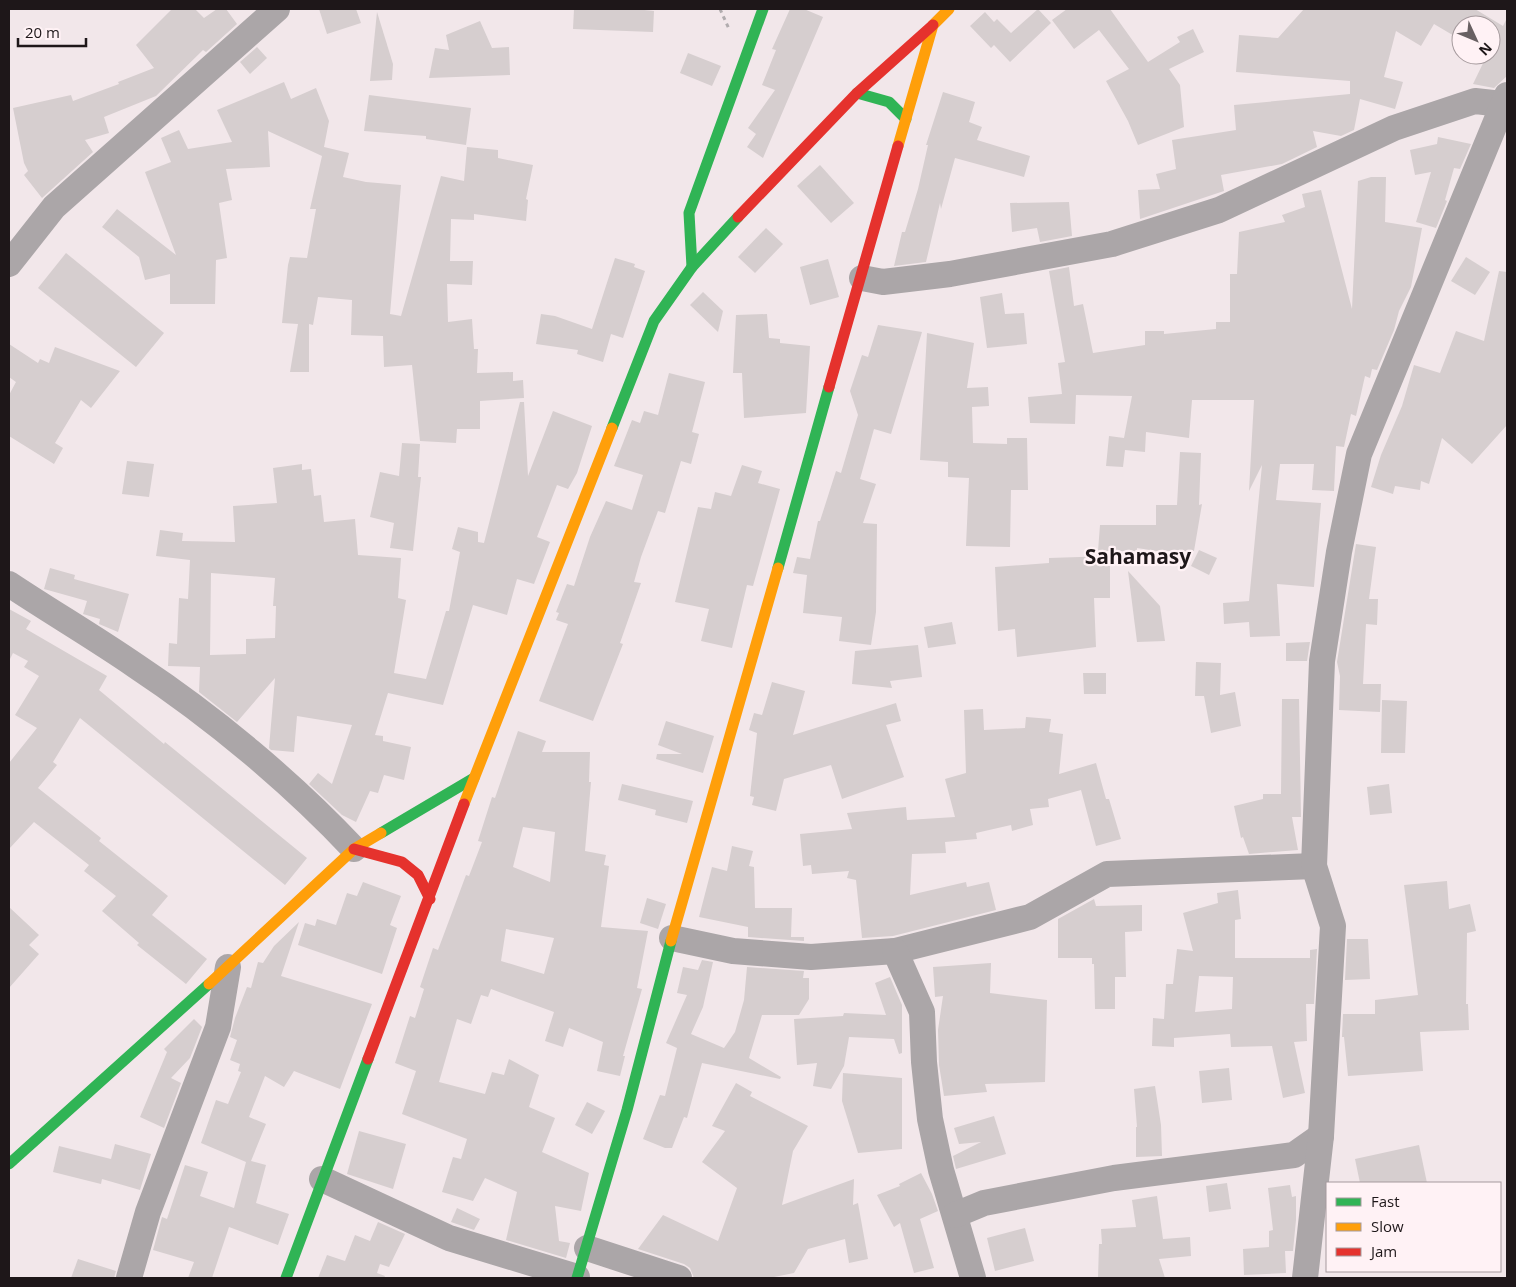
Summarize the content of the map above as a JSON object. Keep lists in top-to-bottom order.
{
  "districts": ["Sahamasy"],
  "legend": ["Fast", "Slow", "Jam"],
  "scale_bar": "20 m",
  "north": "bottom right"
}
